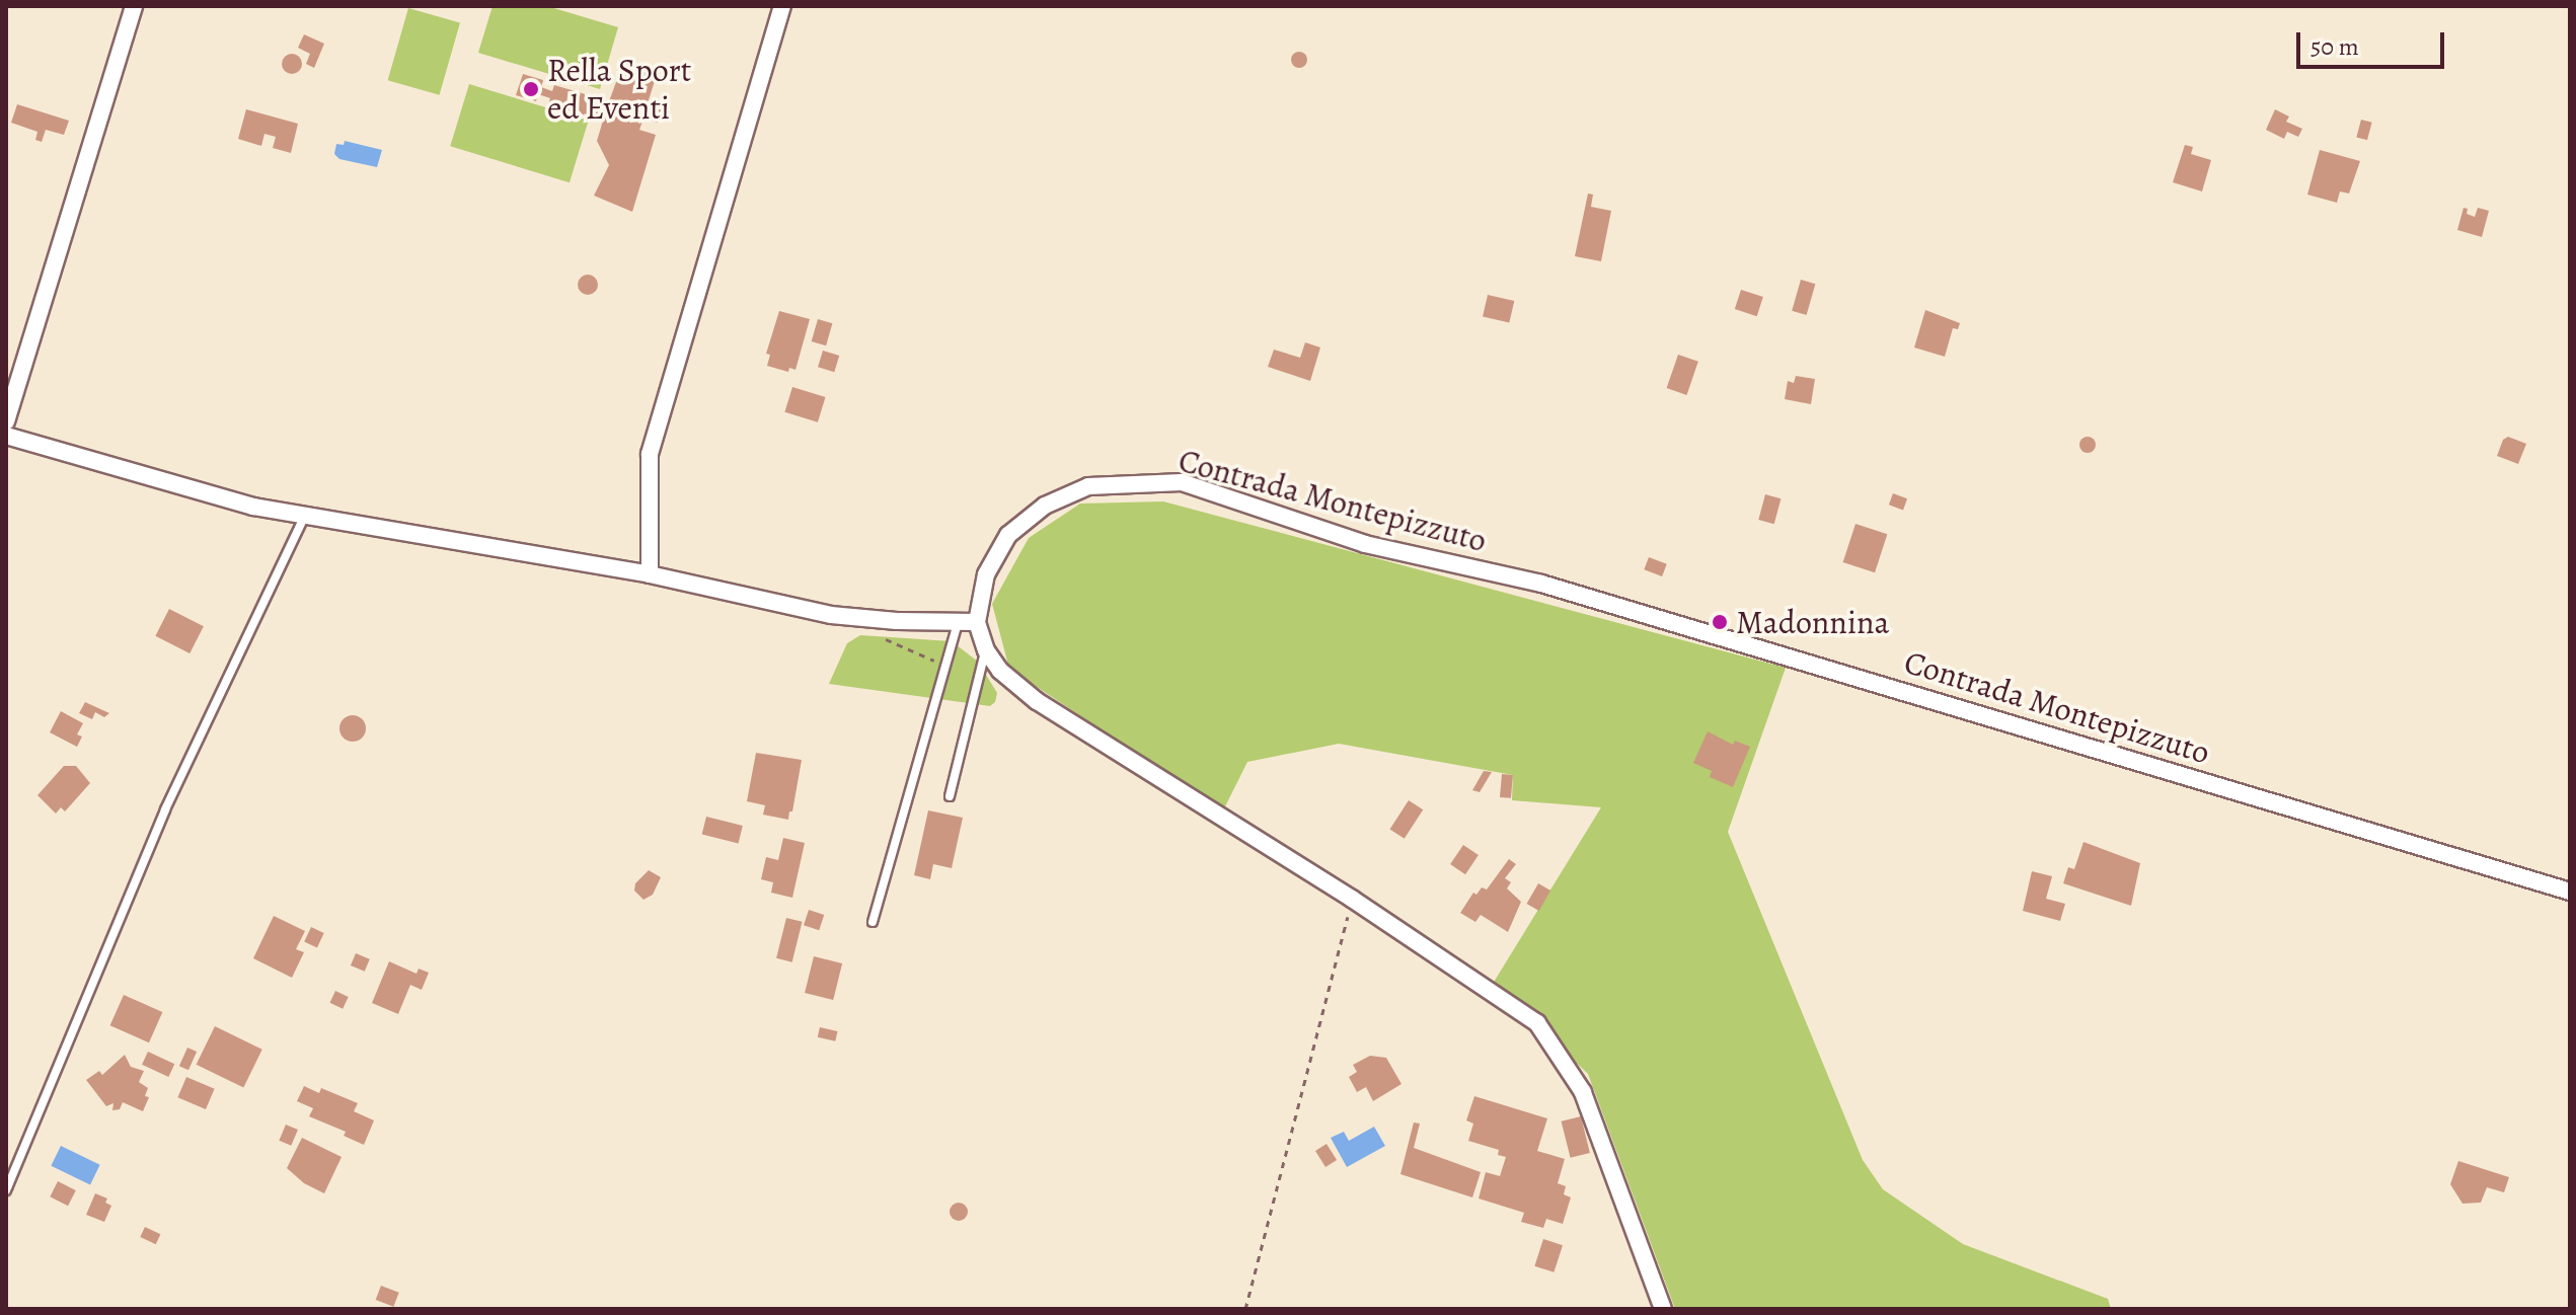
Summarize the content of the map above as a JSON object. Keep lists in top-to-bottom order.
{
  "streets": {
    "street": ["Contrada Montepizzuto"]
  },
  "places": ["Rella Sport ed Eventi", "Madonnina"],
  "scale_bar": "50 m"
}
